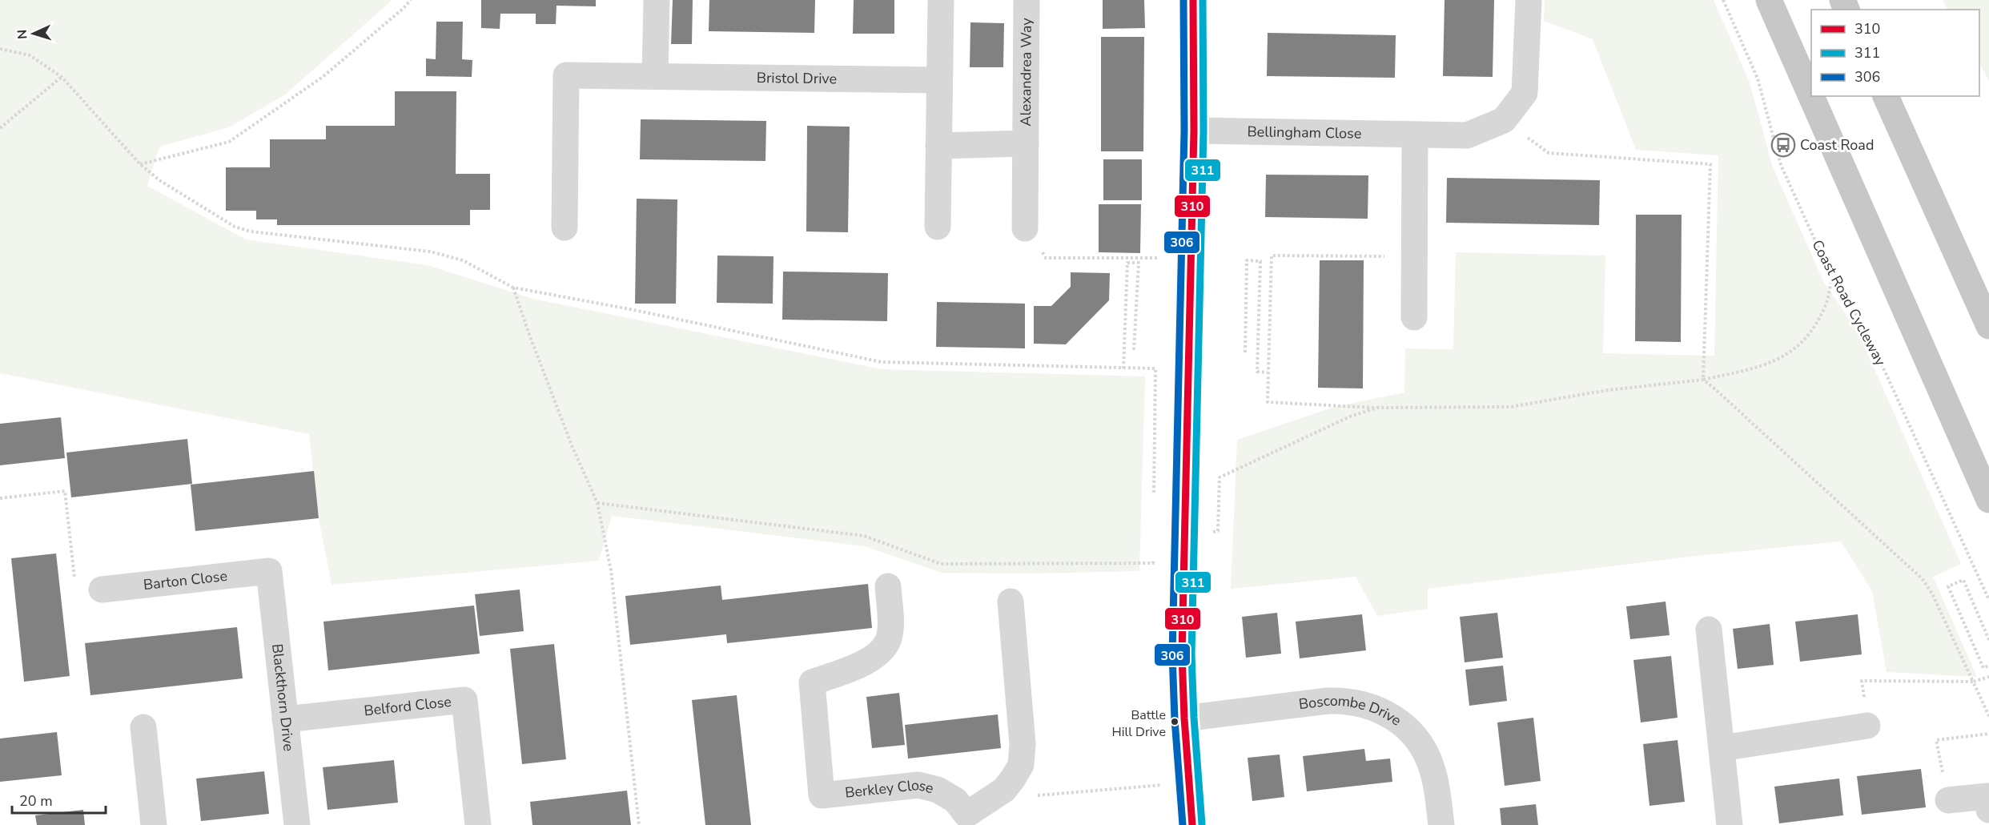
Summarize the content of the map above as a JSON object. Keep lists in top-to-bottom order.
{
  "streets": {
    "street": [
      "Alexandrea Way",
      "Bristol Drive",
      "Bellingham Close",
      "Barton Close",
      "Blackthorn Drive",
      "Belford Close",
      "Boscombe Drive",
      "Berkley Close"
    ],
    "path": ["Coast Road Cycleway"]
  },
  "crossings": [
    ["Barton Close", "Blackthorn Drive"],
    ["Blackthorn Drive", "Belford Close"]
  ],
  "places": {
    "bus stop": ["Coast Road"],
    "other": ["Battle Hill Drive"]
  },
  "lines": ["transit line 310", "transit line 311", "transit line 306"],
  "legend": ["310", "311", "306"],
  "scale_bar": "20 m",
  "north": "left"
}
